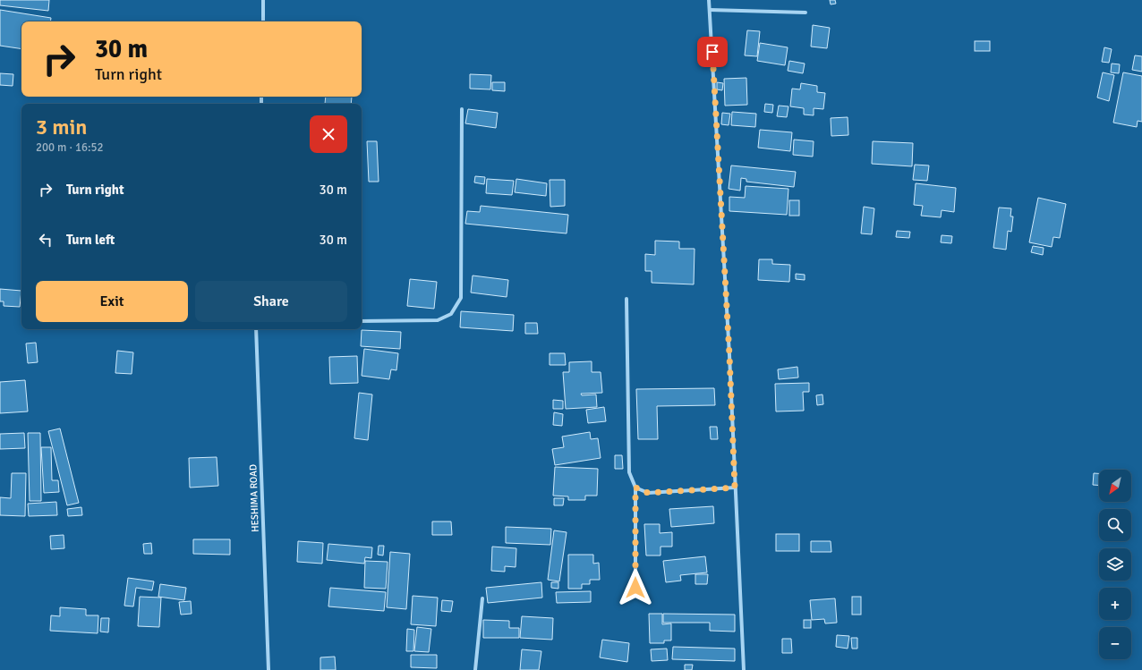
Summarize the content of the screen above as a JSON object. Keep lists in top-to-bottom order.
{
  "streets": {
    "street": ["HESHIMA ROAD"]
  },
  "north": "bottom left",
  "page": {
    "turn": ["30 m", "Turn right"],
    "heading": ["3 min", "200 m · 16:52"],
    "list": [
      {
        "name": "Turn right",
        "value": "30 m"
      },
      {
        "name": "Turn left",
        "value": "30 m"
      }
    ],
    "buttons": ["Exit", "Share"],
    "map_buttons": ["+", "−"]
  }
}
